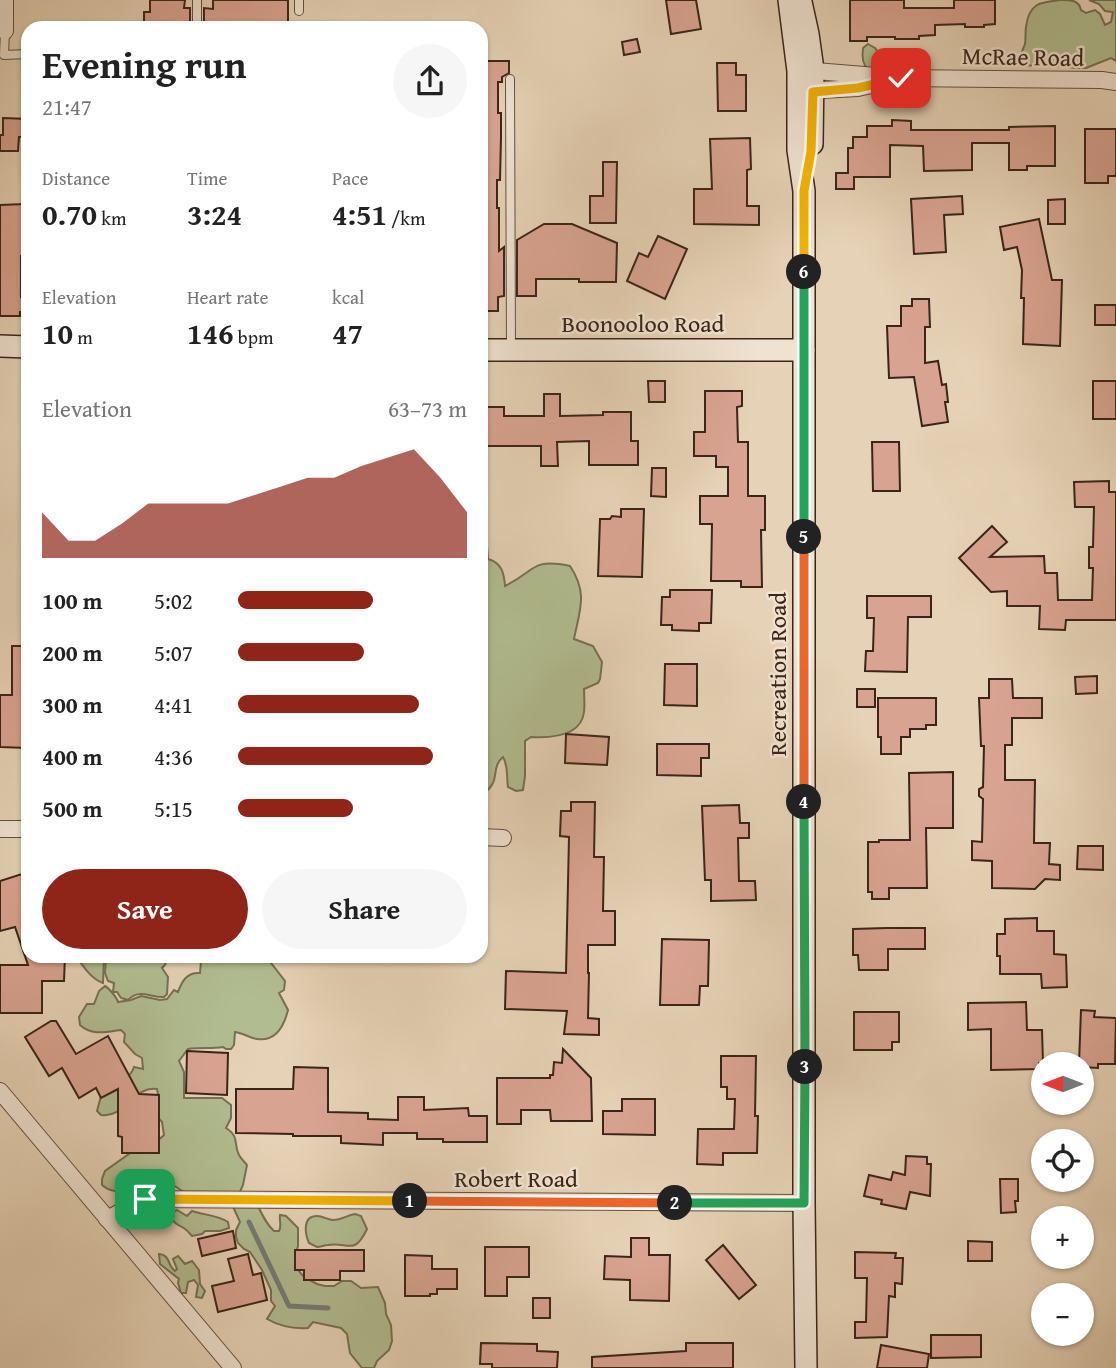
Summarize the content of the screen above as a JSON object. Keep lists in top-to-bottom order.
{
  "streets": {
    "street": [
      "McRae Road",
      "Boonooloo Road",
      "Recreation Road",
      "Robert Road"
    ]
  },
  "crossings": [
    ["McRae Road", "Recreation Road"],
    ["Boonooloo Road", "Recreation Road"],
    ["Recreation Road", "Robert Road"]
  ],
  "north": "left",
  "page": {
    "heading": ["Evening run", "21:47"],
    "stats": [
      ["Distance", "0.70 km"],
      ["Time", "3:24"],
      ["Pace", "4:51 /km"],
      ["Elevation", "10 m"],
      ["Heart rate", "146 bpm"],
      ["kcal", "47"]
    ],
    "pins": [
      "6",
      "5",
      "4",
      "3",
      "1",
      "2"
    ],
    "chart": ["Elevation", "63–73 m"],
    "list": [
      {
        "name": "100 m",
        "note": "5:02"
      },
      {
        "name": "200 m",
        "note": "5:07"
      },
      {
        "name": "300 m",
        "note": "4:41"
      },
      {
        "name": "400 m",
        "note": "4:36"
      },
      {
        "name": "500 m",
        "note": "5:15"
      }
    ],
    "buttons": ["Save", "Share"],
    "map_buttons": ["+", "−"]
  }
}
